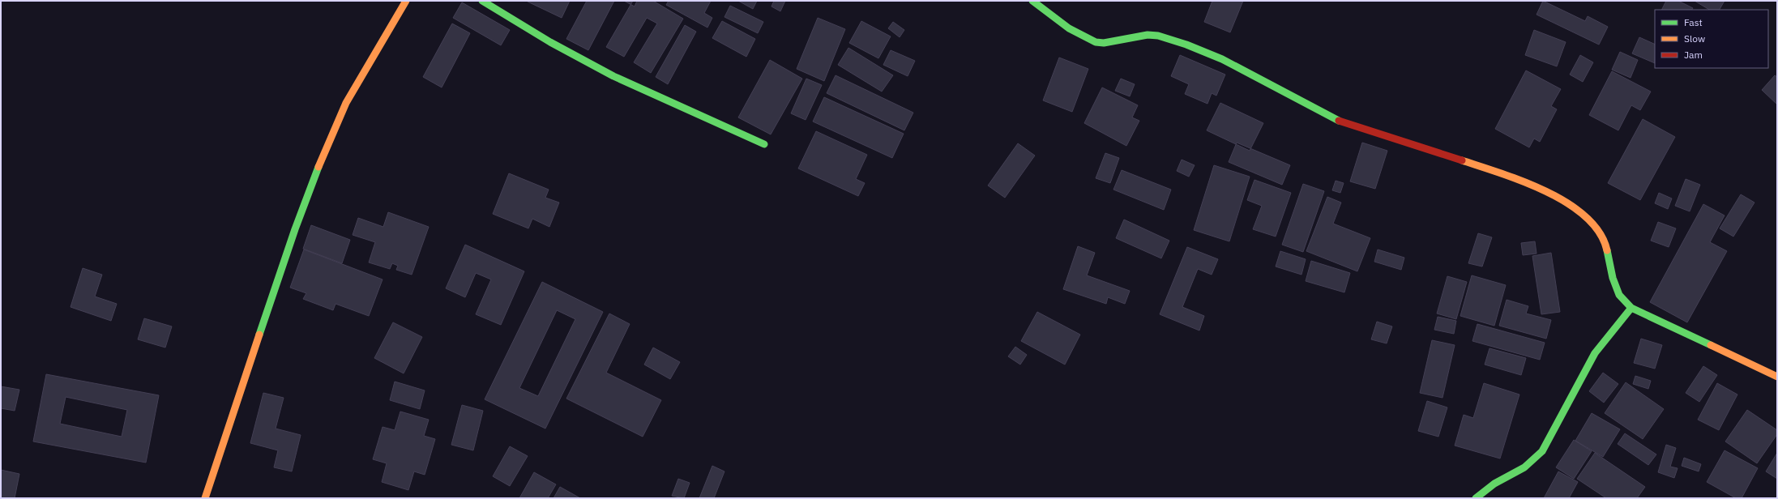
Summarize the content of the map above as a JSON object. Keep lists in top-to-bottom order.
{
  "legend": ["Fast", "Slow", "Jam"]
}
